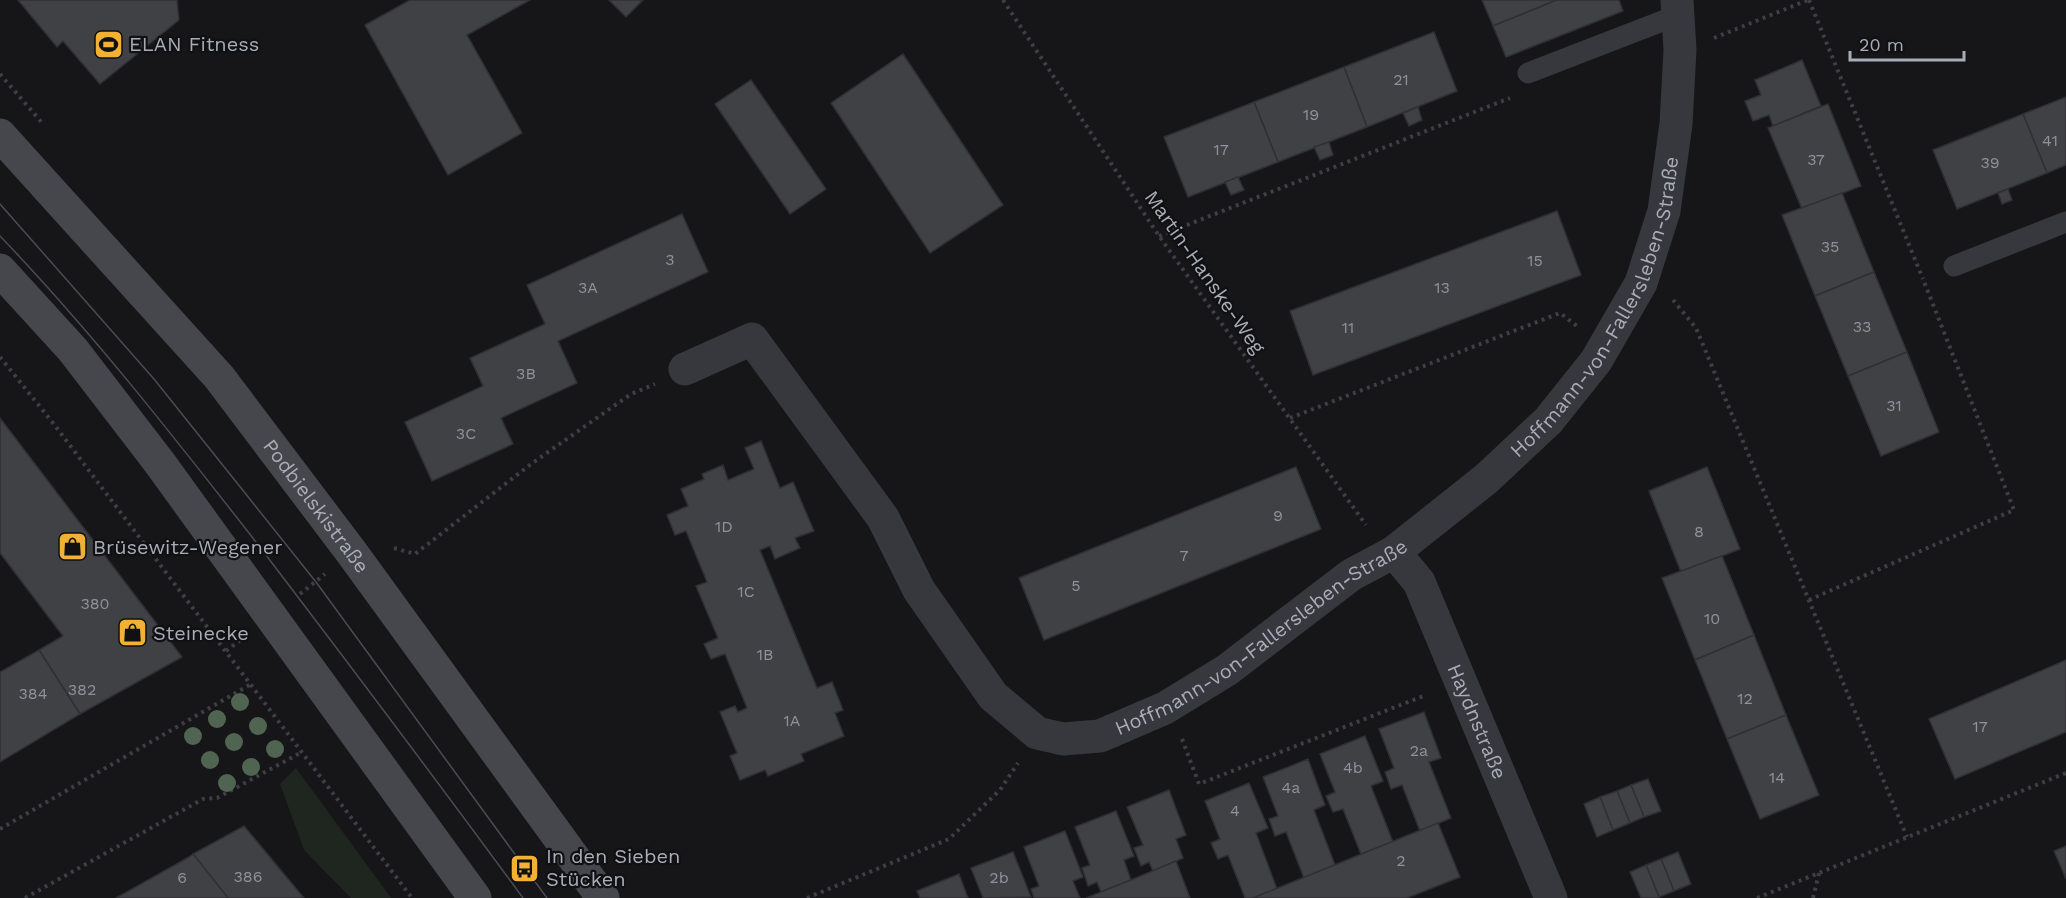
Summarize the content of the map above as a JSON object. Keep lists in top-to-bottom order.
{
  "streets": {
    "main road": ["Podbielskistraße"],
    "street": ["Hoffmann-von-Fallersleben-Straße", "Haydnstraße"],
    "path": ["Martin-Hanske-Weg"]
  },
  "crossings": [
    ["Martin-Hanske-Weg", "Hoffmann-von-Fallersleben-Straße"],
    ["Martin-Hanske-Weg", "Haydnstraße"],
    ["Hoffmann-von-Fallersleben-Straße", "Haydnstraße"]
  ],
  "places": {
    "sports": ["ELAN Fitness"],
    "shop": ["Brüsewitz-Wegener", "Steinecke"],
    "bus stop": ["In den Sieben Stücken"]
  },
  "house_numbers": [
    "21",
    "19",
    "41",
    "17",
    "37",
    "39",
    "35",
    "3",
    "15",
    "3A",
    "13",
    "33",
    "11",
    "3B",
    "31",
    "3C",
    "9",
    "1D",
    "8",
    "7",
    "5",
    "1C",
    "380",
    "10",
    "1B",
    "382",
    "384",
    "12",
    "1A",
    "17",
    "2a",
    "4b",
    "14",
    "4a",
    "4",
    "2",
    "386",
    "6",
    "2b"
  ],
  "scale_bar": "20 m"
}
